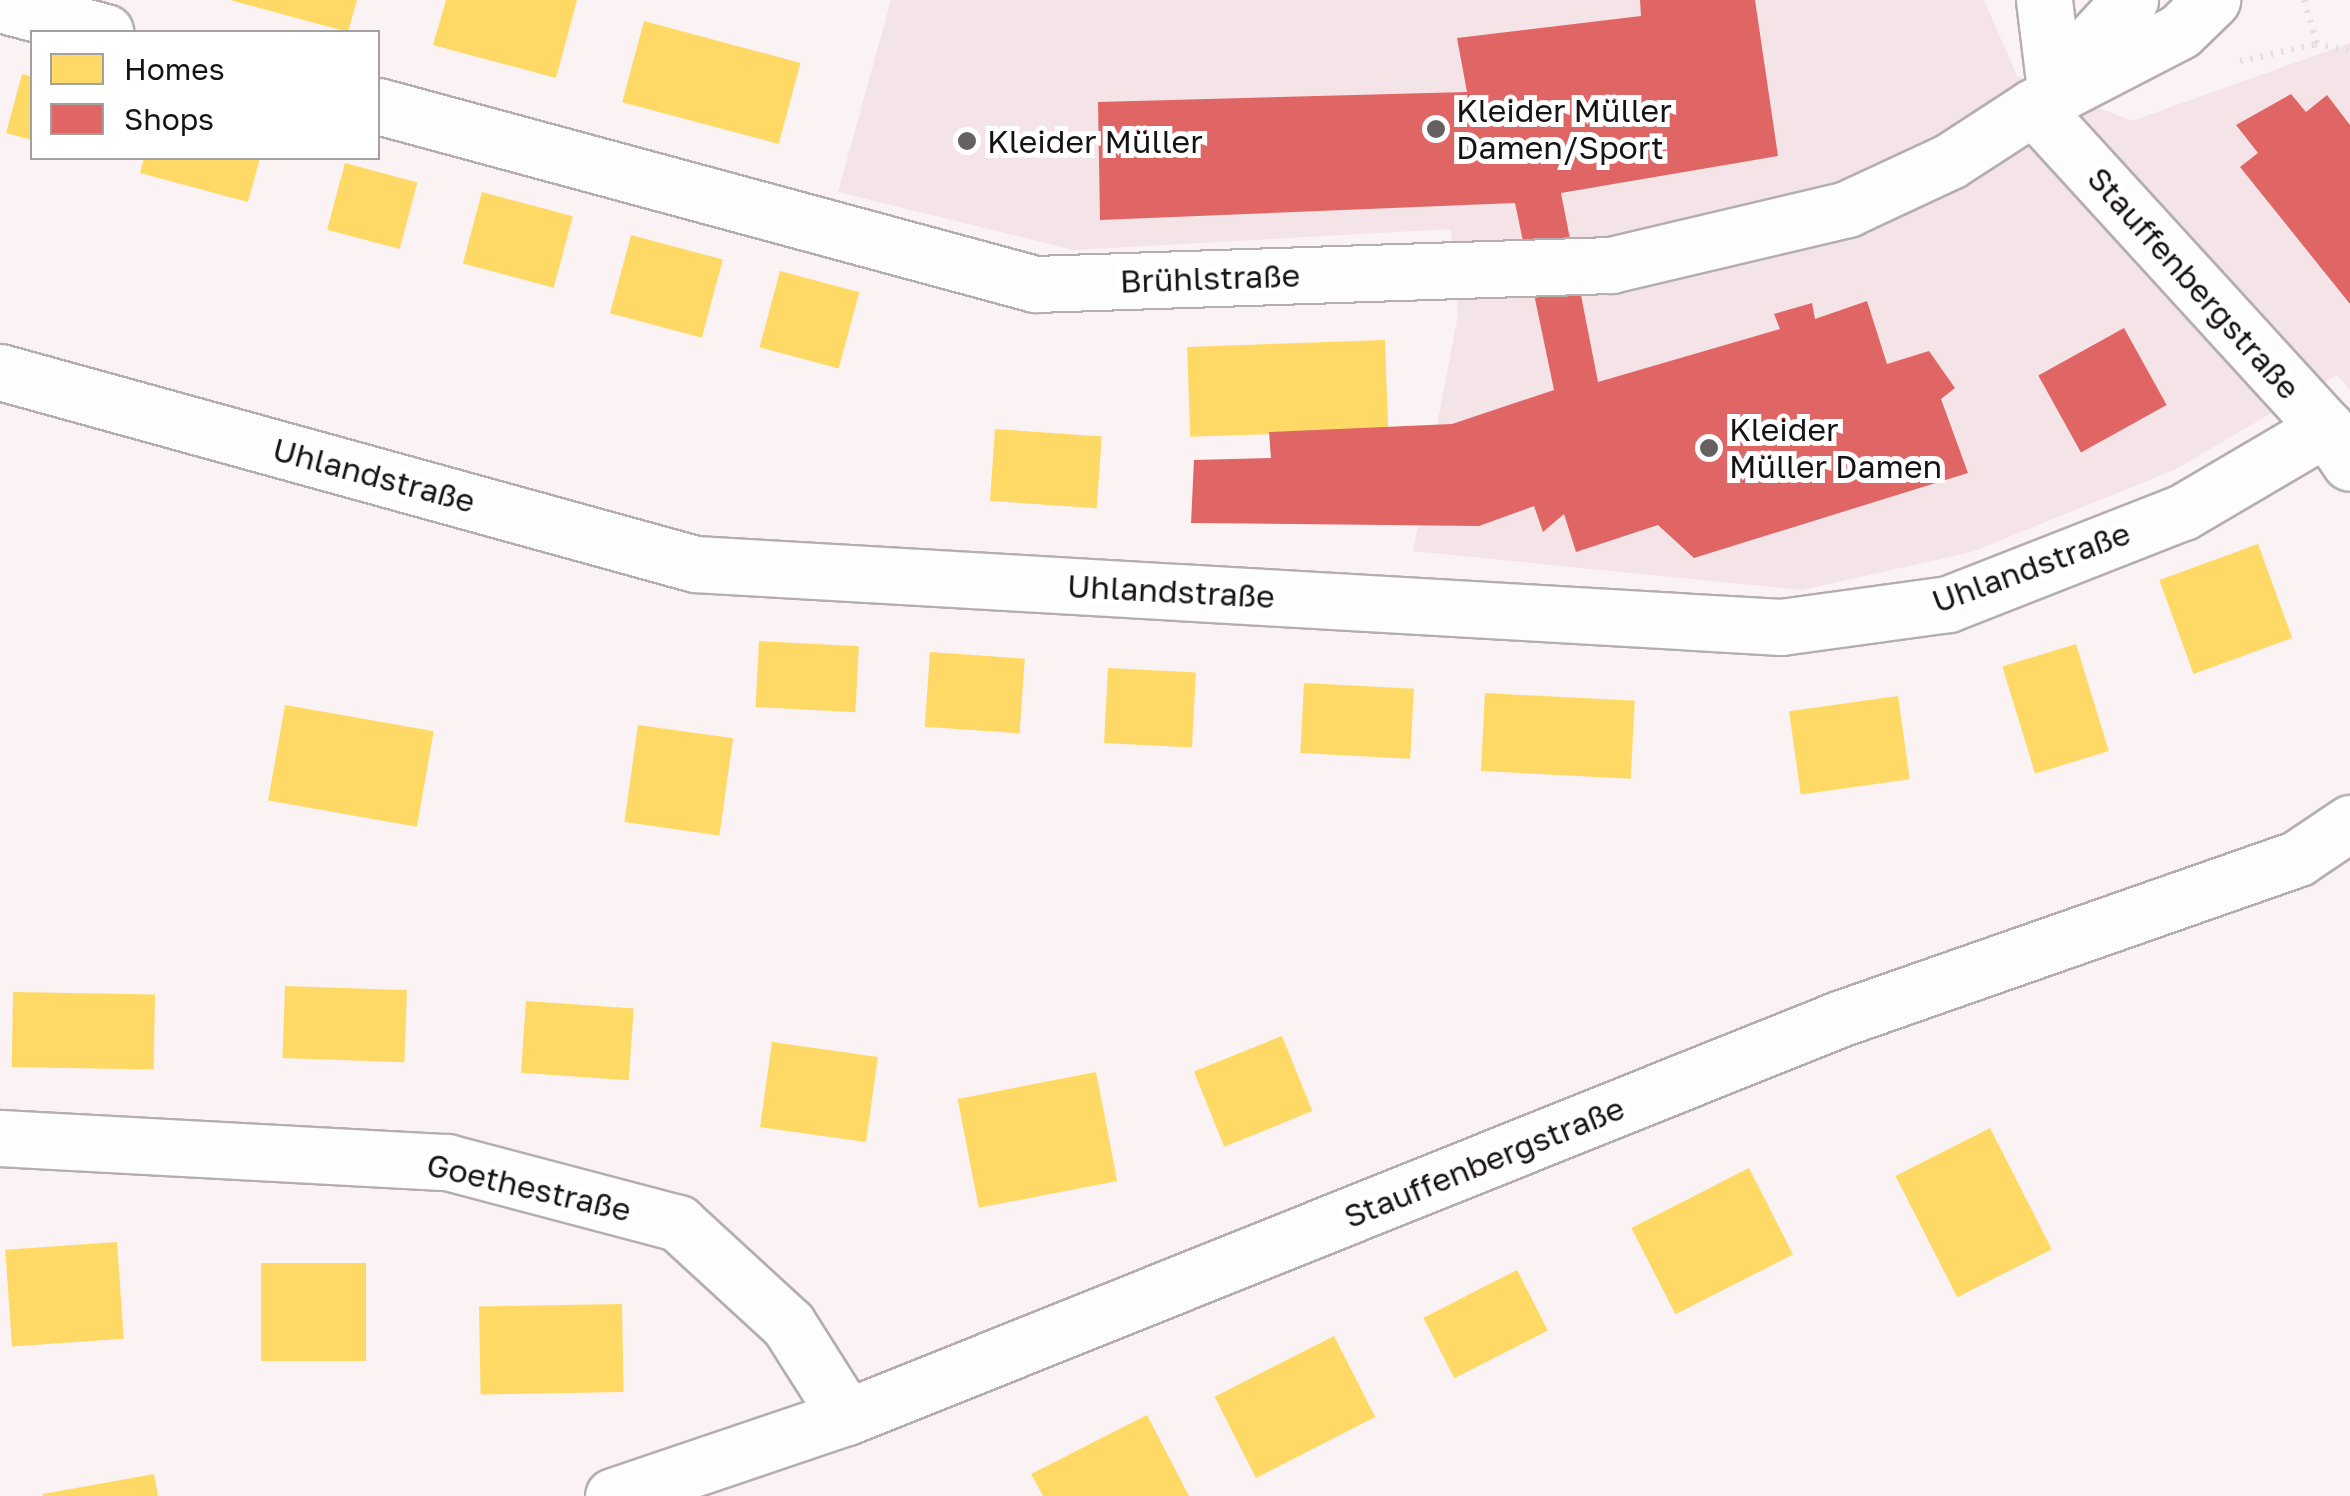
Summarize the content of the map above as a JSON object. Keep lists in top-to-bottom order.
{
  "streets": {
    "street": [
      "Brühlstraße",
      "Stauffenbergstraße",
      "Uhlandstraße",
      "Goethestraße"
    ]
  },
  "crossings": [
    ["Brühlstraße", "Stauffenbergstraße"],
    ["Stauffenbergstraße", "Uhlandstraße"],
    ["Stauffenbergstraße", "Goethestraße"]
  ],
  "places": ["Kleider Müller Damen/Sport", "Kleider Müller", "Kleider Müller Damen"],
  "legend": ["Homes", "Shops"]
}
